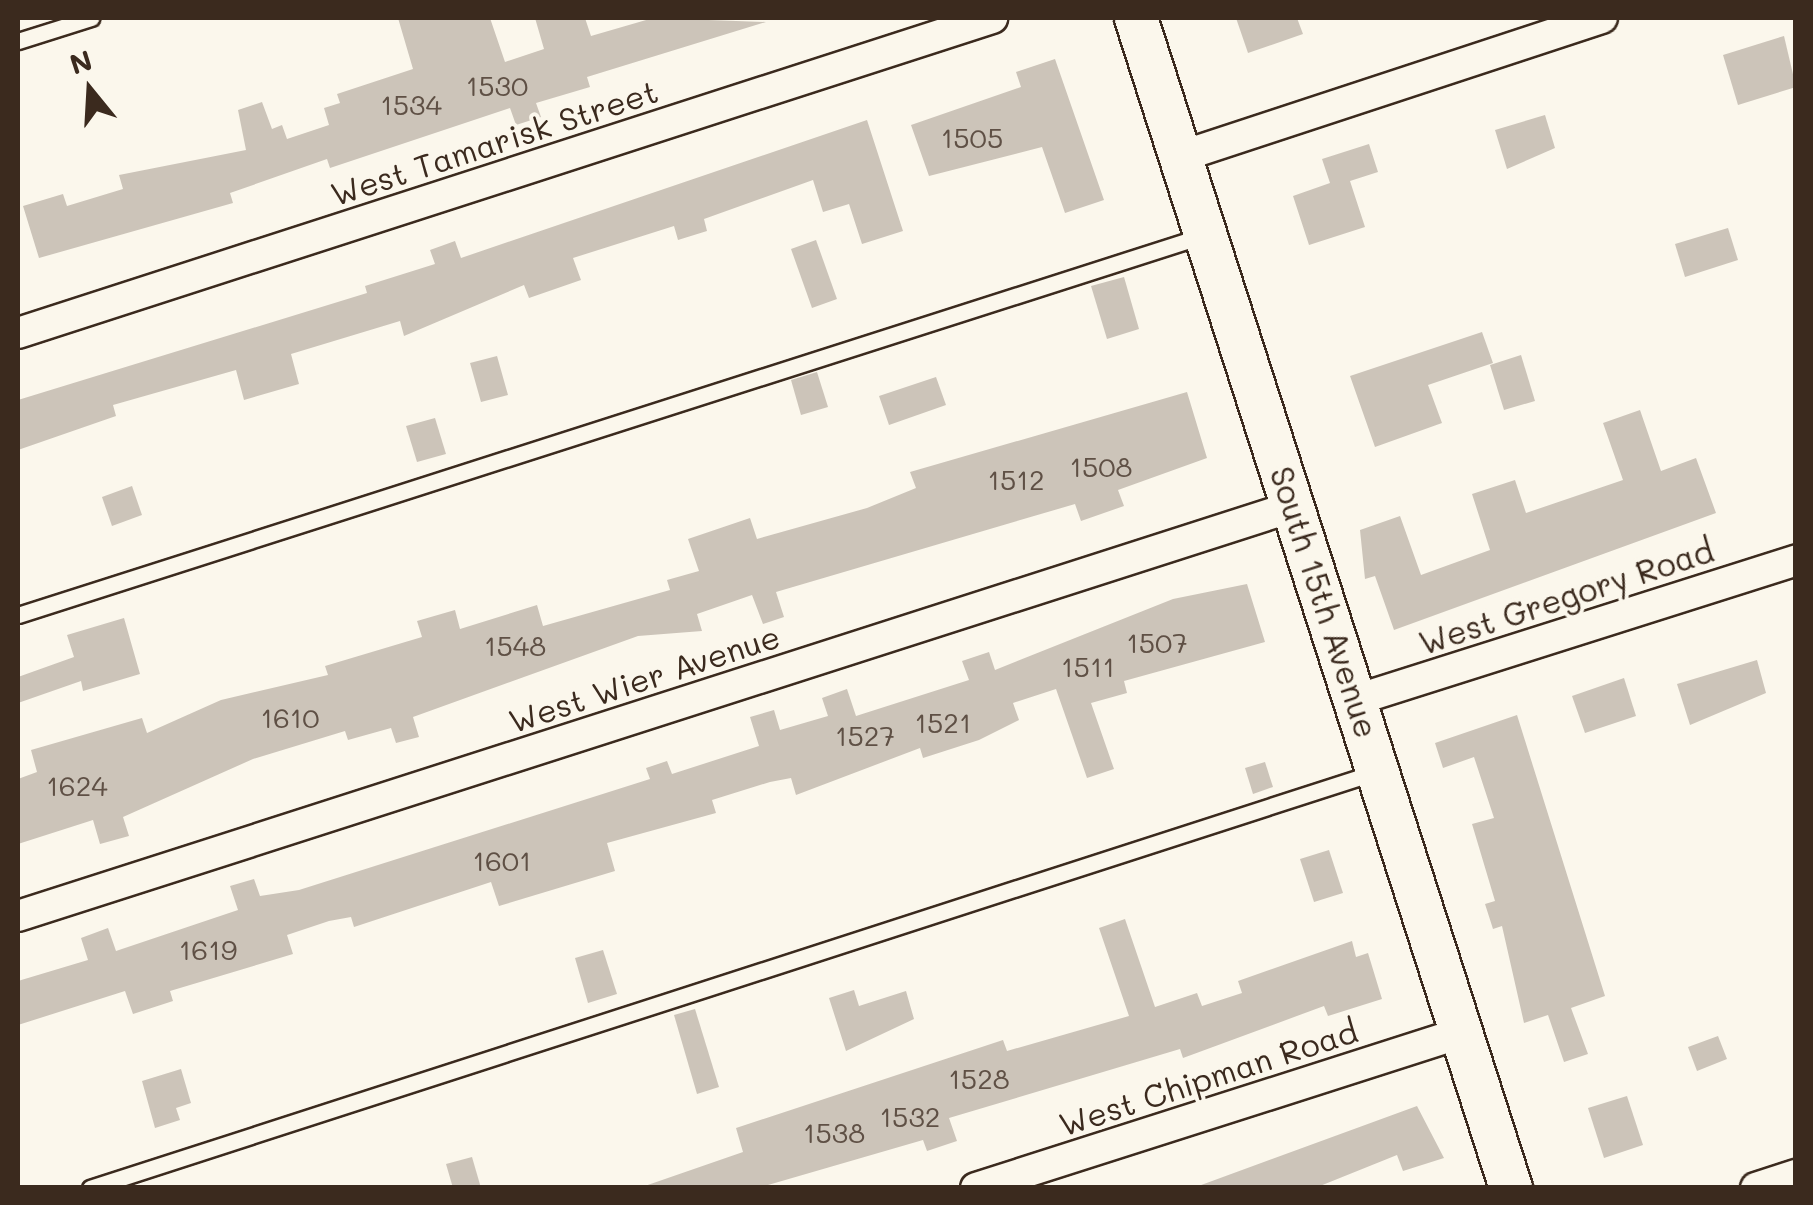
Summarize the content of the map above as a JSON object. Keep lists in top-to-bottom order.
{
  "streets": {
    "street": [
      "West Tamarisk Street",
      "West Gregory Road",
      "South 15th Avenue",
      "West Wier Avenue",
      "West Chipman Road"
    ]
  },
  "crossings": [
    ["West Gregory Road", "South 15th Avenue"],
    ["South 15th Avenue", "West Wier Avenue"],
    ["South 15th Avenue", "West Chipman Road"]
  ],
  "house_numbers": [
    "1530",
    "1534",
    "1505",
    "1508",
    "1512",
    "1507",
    "1548",
    "1511",
    "1610",
    "1521",
    "1527",
    "1624",
    "1601",
    "1619",
    "1528",
    "1532",
    "1538"
  ],
  "north": "top"
}
